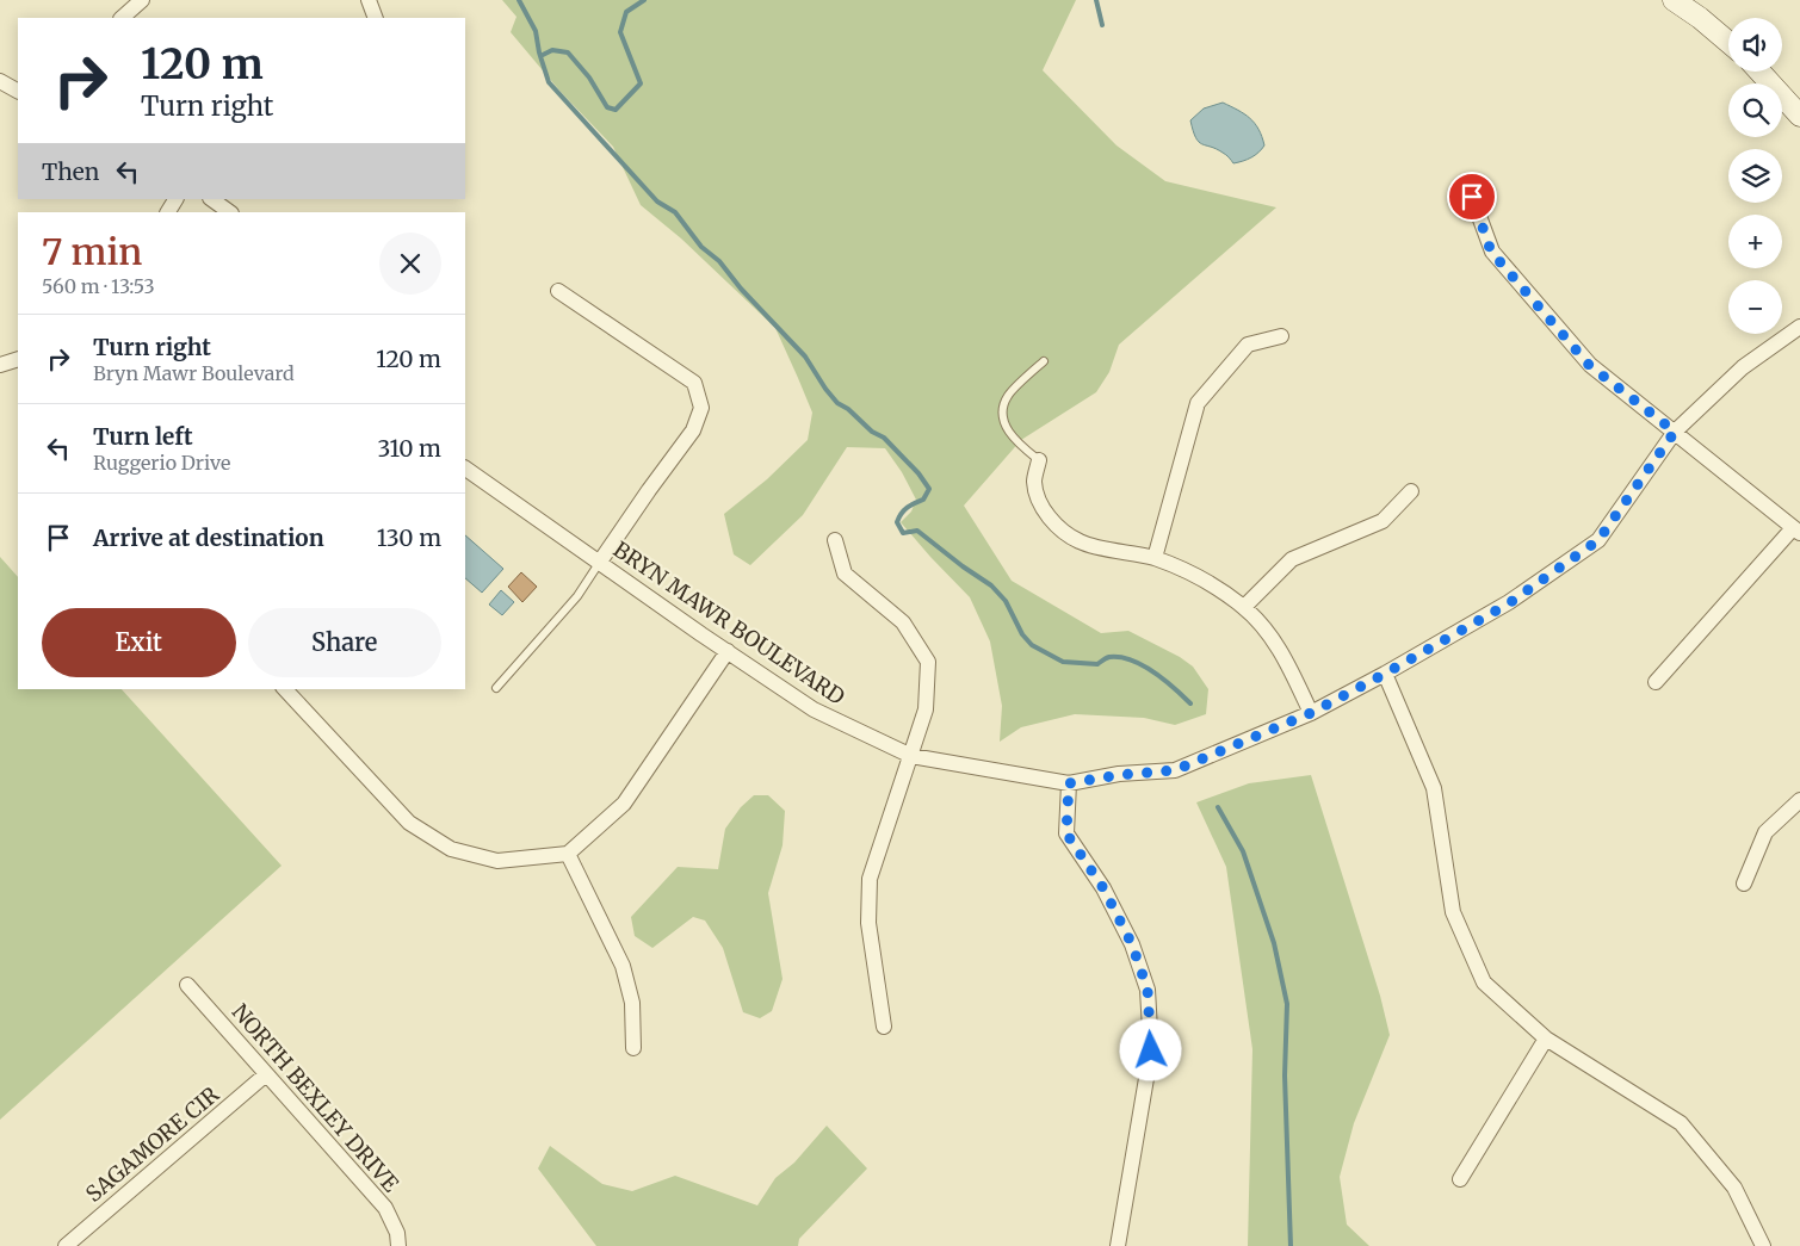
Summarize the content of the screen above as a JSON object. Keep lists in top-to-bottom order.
{
  "streets": {
    "street": ["BRYN MAWR BOULEVARD", "NORTH BEXLEY DRIVE", "SAGAMORE CIR"]
  },
  "crossings": [
    ["NORTH BEXLEY DRIVE", "SAGAMORE CIR"]
  ],
  "page": {
    "map_buttons": ["+", "−"],
    "turn": ["120 m", "Turn right"],
    "then": "Then",
    "heading": ["7 min", "560 m · 13:53"],
    "list": [
      {
        "name": "Turn right",
        "note": "Bryn Mawr Boulevard",
        "value": "120 m"
      },
      {
        "name": "Turn left",
        "note": "Ruggerio Drive",
        "value": "310 m"
      },
      {
        "name": "Arrive at destination",
        "value": "130 m"
      }
    ],
    "buttons": ["Exit", "Share"]
  }
}
